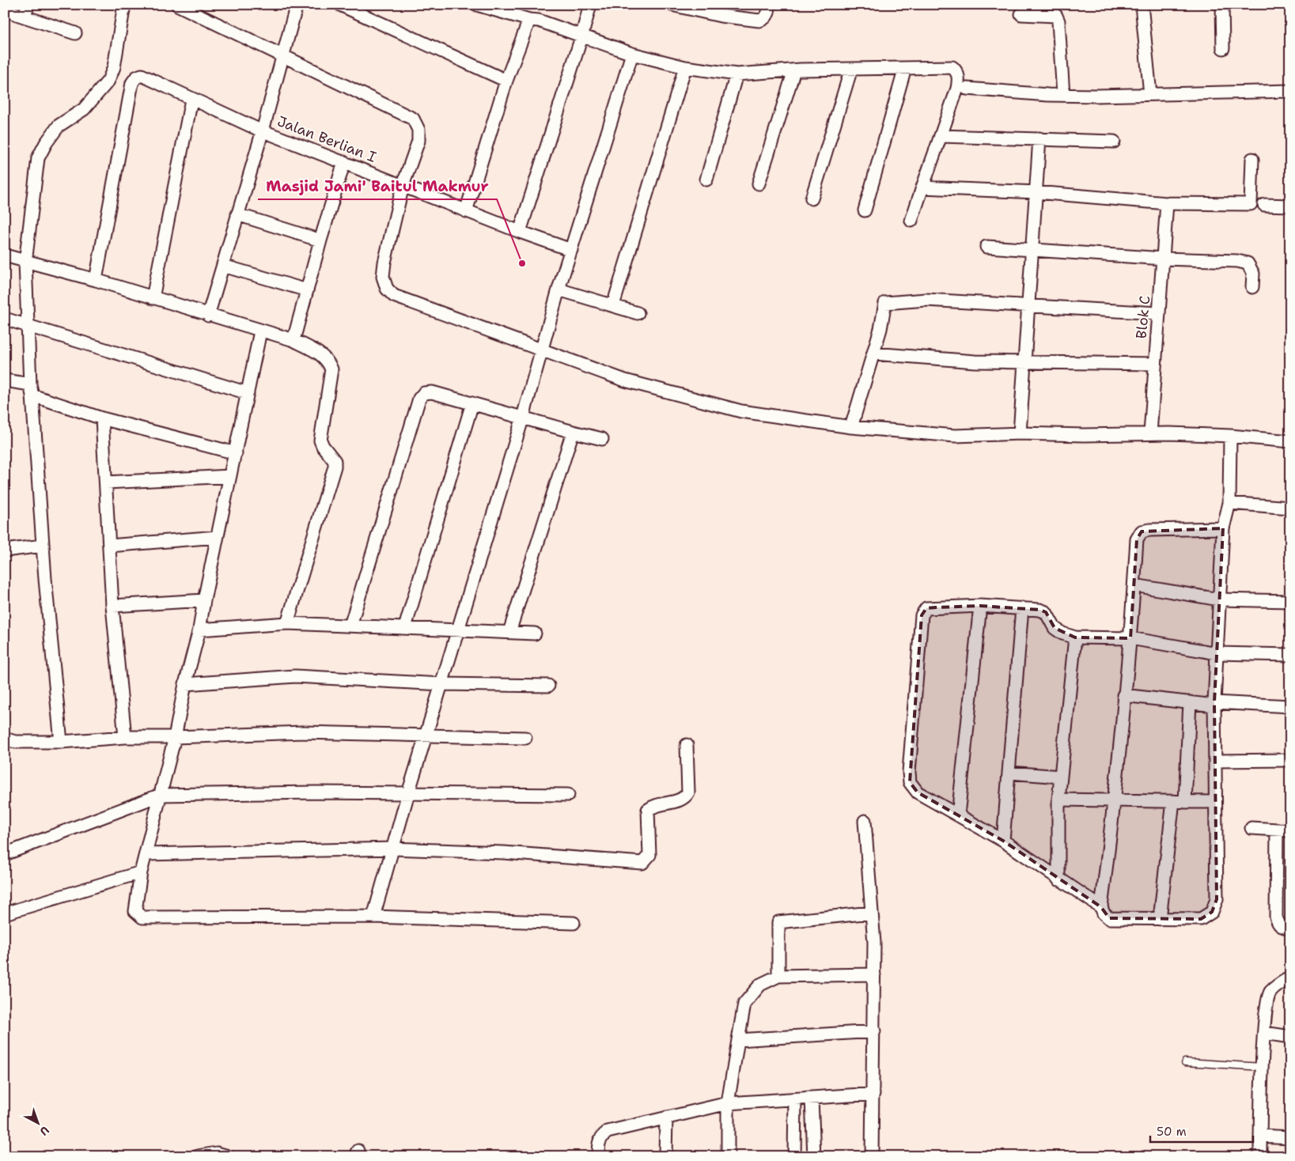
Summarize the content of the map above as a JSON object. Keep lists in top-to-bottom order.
{
  "streets": {
    "street": ["Jalan Berlian I", "Blok C"]
  },
  "places": ["Masjid Jami' Baitul Makmur"],
  "scale_bar": "50 m",
  "north": "bottom right"
}
